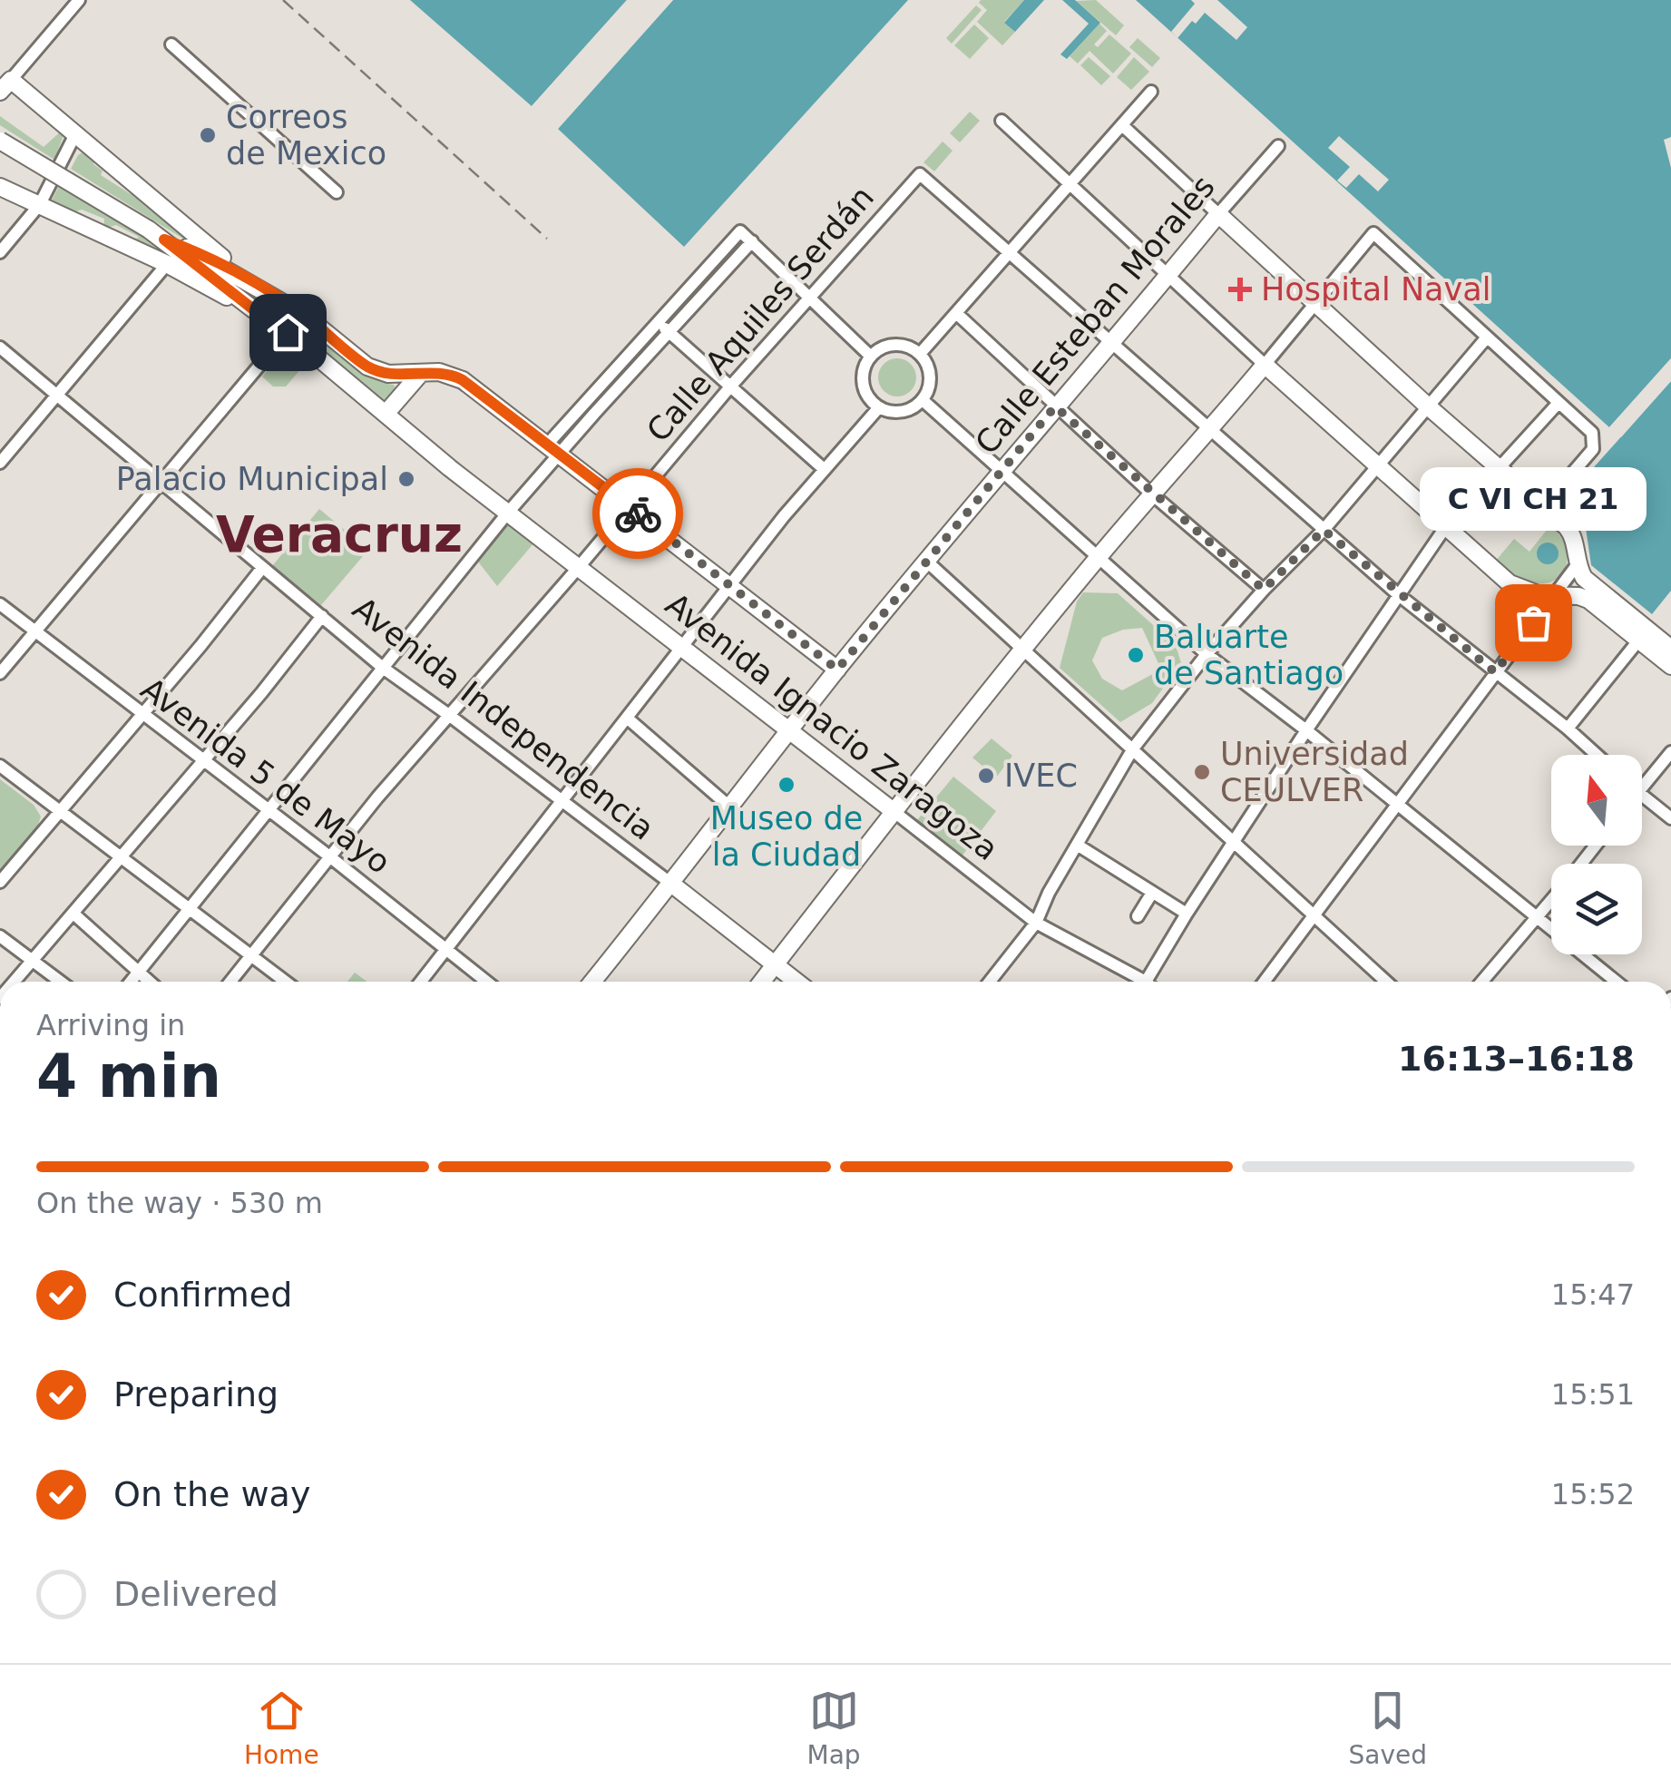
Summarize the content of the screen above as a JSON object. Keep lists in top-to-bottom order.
{
  "streets": {
    "main road": ["Calle Esteban Morales", "Avenida Independencia", "Avenida Ignacio Zaragoza"],
    "street": ["Calle Aquiles Serdán", "Avenida 5 de Mayo"]
  },
  "crossings": [
    ["Calle Aquiles Serdán", "Avenida Independencia"],
    ["Calle Aquiles Serdán", "Avenida Ignacio Zaragoza"],
    ["Calle Aquiles Serdán", "Avenida 5 de Mayo"],
    ["Calle Esteban Morales", "Avenida Independencia"],
    ["Calle Esteban Morales", "Avenida Ignacio Zaragoza"]
  ],
  "districts": ["Veracruz"],
  "places": {
    "other": [
      "Correos de Mexico",
      "Palacio Municipal",
      "C VI CH 21",
      "Baluarte de Santiago",
      "Universidad CEULVER",
      "IVEC",
      "Museo de la Ciudad"
    ],
    "health": ["Hospital Naval"]
  },
  "north": "top",
  "page": {
    "bubble": "C VI CH 21",
    "heading": ["4 min", "Arriving in", "16:13–16:18"],
    "bar": "On the way · 530 m",
    "list": [
      ["Confirmed", "15:47"],
      ["Preparing", "15:51"],
      ["On the way", "15:52"],
      "Delivered"
    ],
    "tabs": ["Home", "Map", "Saved"]
  }
}
